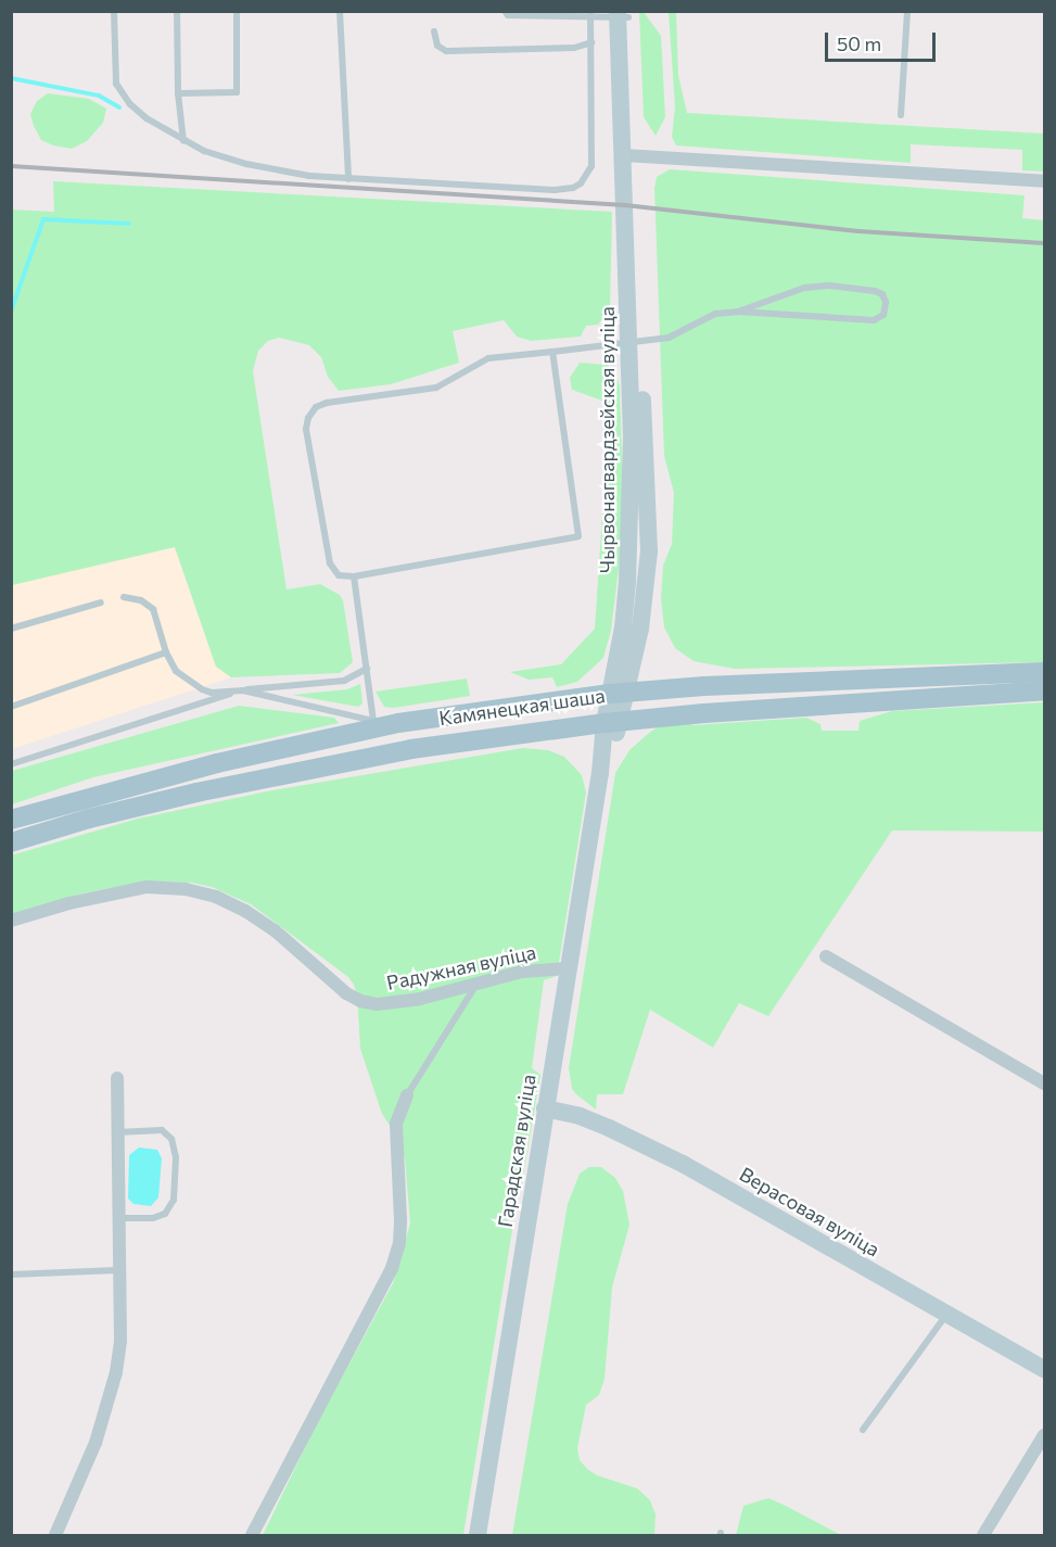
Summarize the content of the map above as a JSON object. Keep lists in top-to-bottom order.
{
  "streets": {
    "main road": [
      "Чырвонагвардзейская вуліца",
      "Камянецкая шаша",
      "Гарадская вуліца",
      "Верасовая вуліца"
    ],
    "street": ["Радужная вуліца"]
  },
  "crossings": [
    ["Чырвонагвардзейская вуліца", "Камянецкая шаша"],
    ["Чырвонагвардзейская вуліца", "Гарадская вуліца"],
    ["Камянецкая шаша", "Гарадская вуліца"],
    ["Радужная вуліца", "Гарадская вуліца"],
    ["Гарадская вуліца", "Верасовая вуліца"]
  ],
  "scale_bar": "50 m"
}
